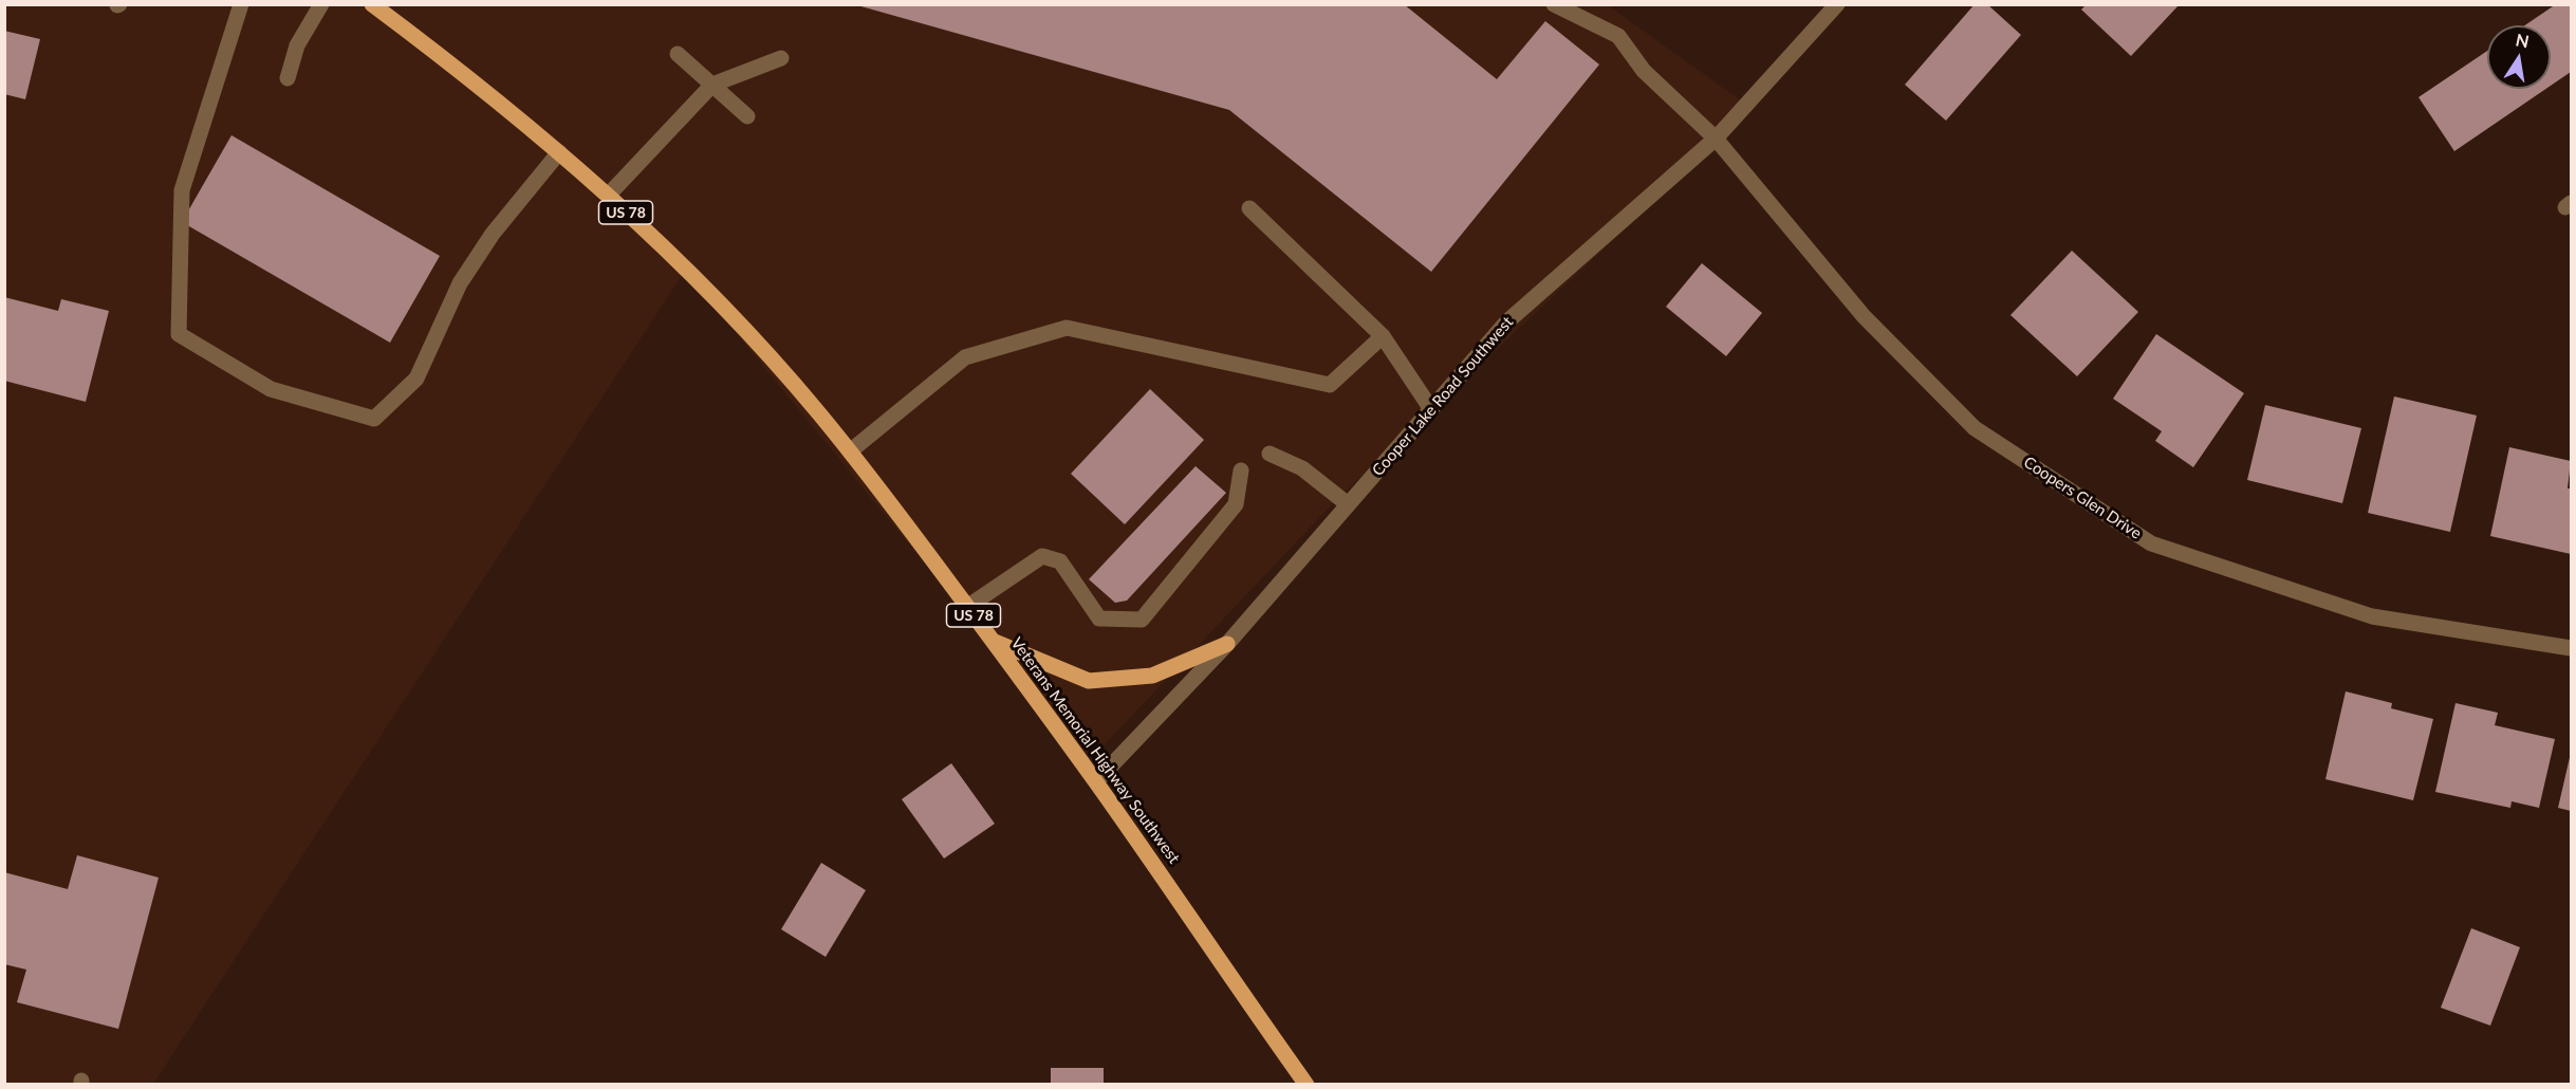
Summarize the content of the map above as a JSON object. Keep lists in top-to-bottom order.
{
  "streets": {
    "main road": ["US 78", "Veterans Memorial Highway Southwest"],
    "street": ["Cooper Lake Road Southwest", "Coopers Glen Drive"]
  },
  "crossings": [
    ["Cooper Lake Road Southwest", "Coopers Glen Drive"],
    ["Cooper Lake Road Southwest", "Veterans Memorial Highway Southwest"]
  ],
  "north": "top"
}
